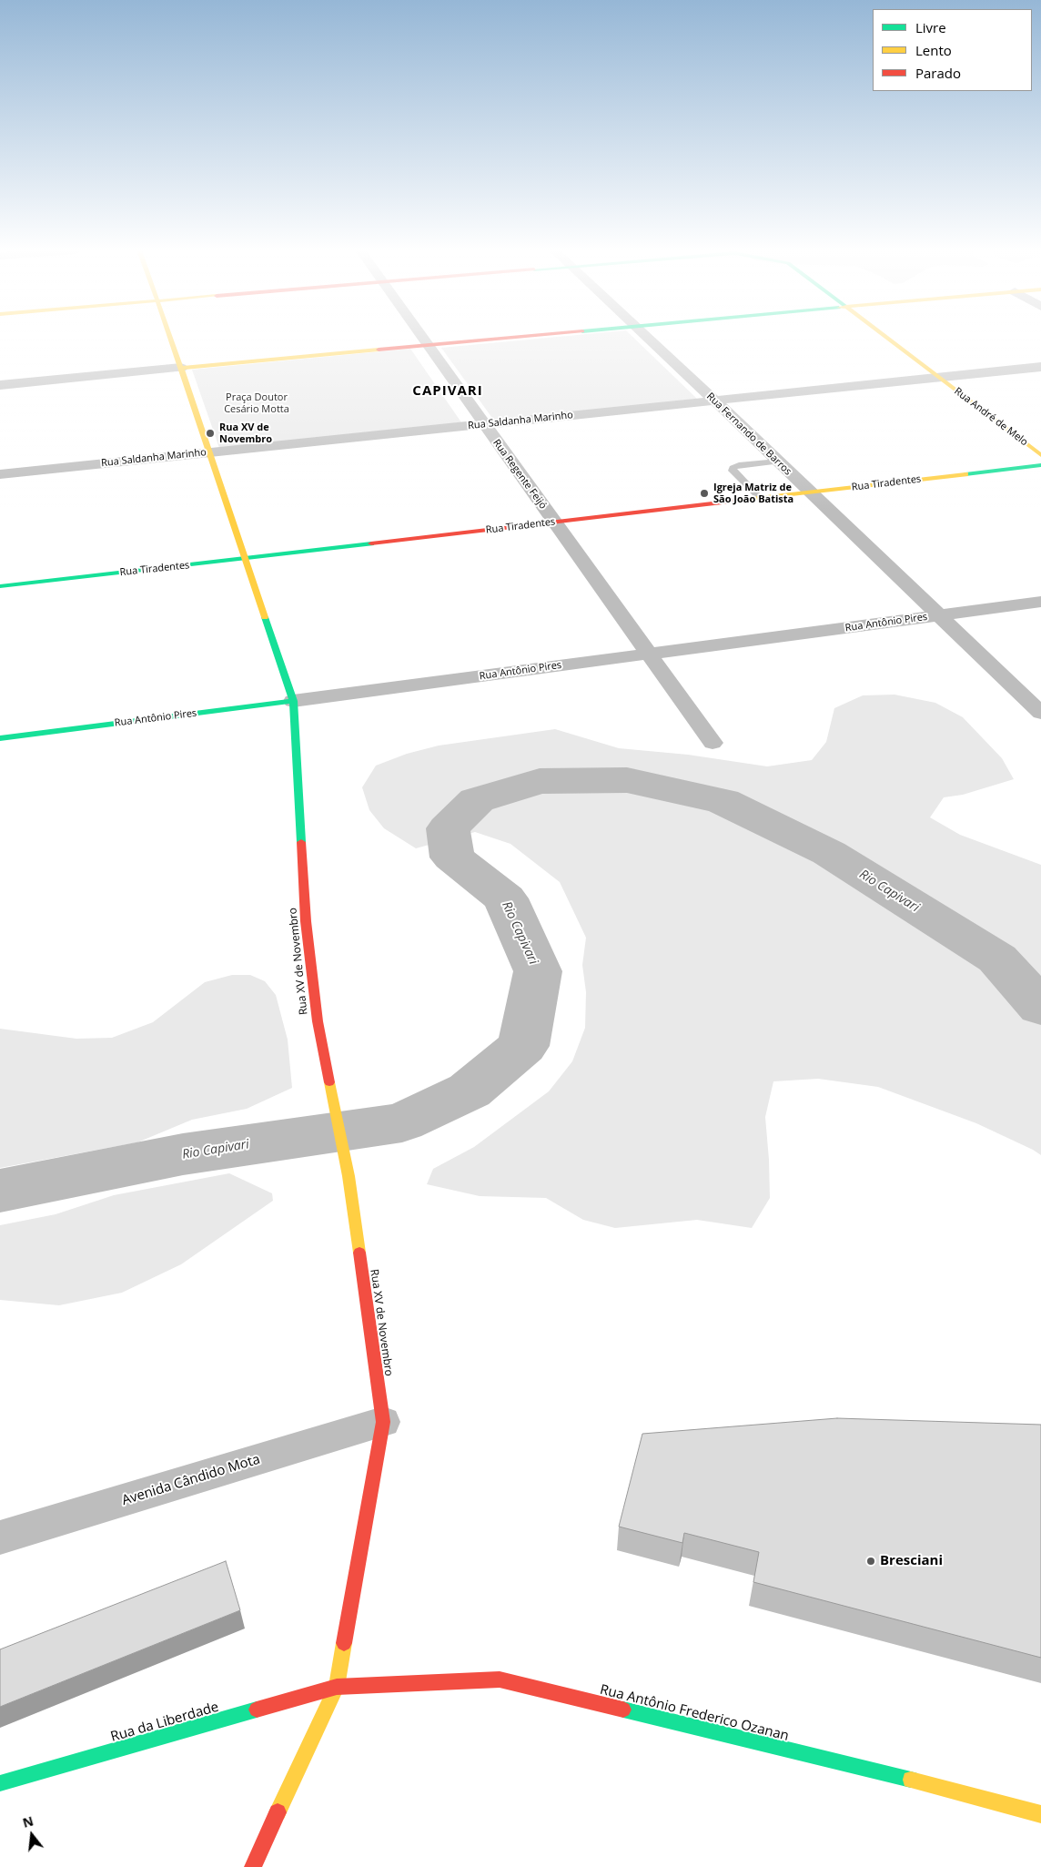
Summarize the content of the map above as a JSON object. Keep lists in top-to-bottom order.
{
  "streets": {
    "main road": [
      "Rua André de Melo",
      "Rua Tiradentes",
      "Rua Antônio Pires",
      "Rua XV de Novembro",
      "Rua Antônio Frederico Ozanan",
      "Rua da Liberdade"
    ],
    "street": [
      "Rua Saldanha Marinho",
      "Rua Fernando de Barros",
      "Rua Regente Feijó",
      "Avenida Cândido Mota"
    ]
  },
  "crossings": [
    ["Rua André de Melo", "Rua Saldanha Marinho"],
    ["Rua Saldanha Marinho", "Rua Fernando de Barros"],
    ["Rua Saldanha Marinho", "Rua Regente Feijó"],
    ["Rua Saldanha Marinho", "Rua XV de Novembro"],
    ["Rua Fernando de Barros", "Rua Tiradentes"],
    ["Rua Fernando de Barros", "Rua Antônio Pires"],
    ["Rua Regente Feijó", "Rua Tiradentes"],
    ["Rua Regente Feijó", "Rua Antônio Pires"],
    ["Rua Tiradentes", "Rua XV de Novembro"],
    ["Rua Antônio Pires", "Rua XV de Novembro"],
    ["Rua XV de Novembro", "Avenida Cândido Mota"],
    ["Rua XV de Novembro", "Rua Antônio Frederico Ozanan"],
    ["Rua XV de Novembro", "Rua da Liberdade"],
    ["Rua Antônio Frederico Ozanan", "Rua da Liberdade"]
  ],
  "districts": ["CAPIVARI"],
  "water": ["Rio Capivari"],
  "parks": ["Praça Doutor Cesário Motta"],
  "places": ["Rua XV de Novembro", "Igreja Matriz de São João Batista", "Bresciani"],
  "legend": ["Livre", "Lento", "Parado"],
  "north": "top"
}
